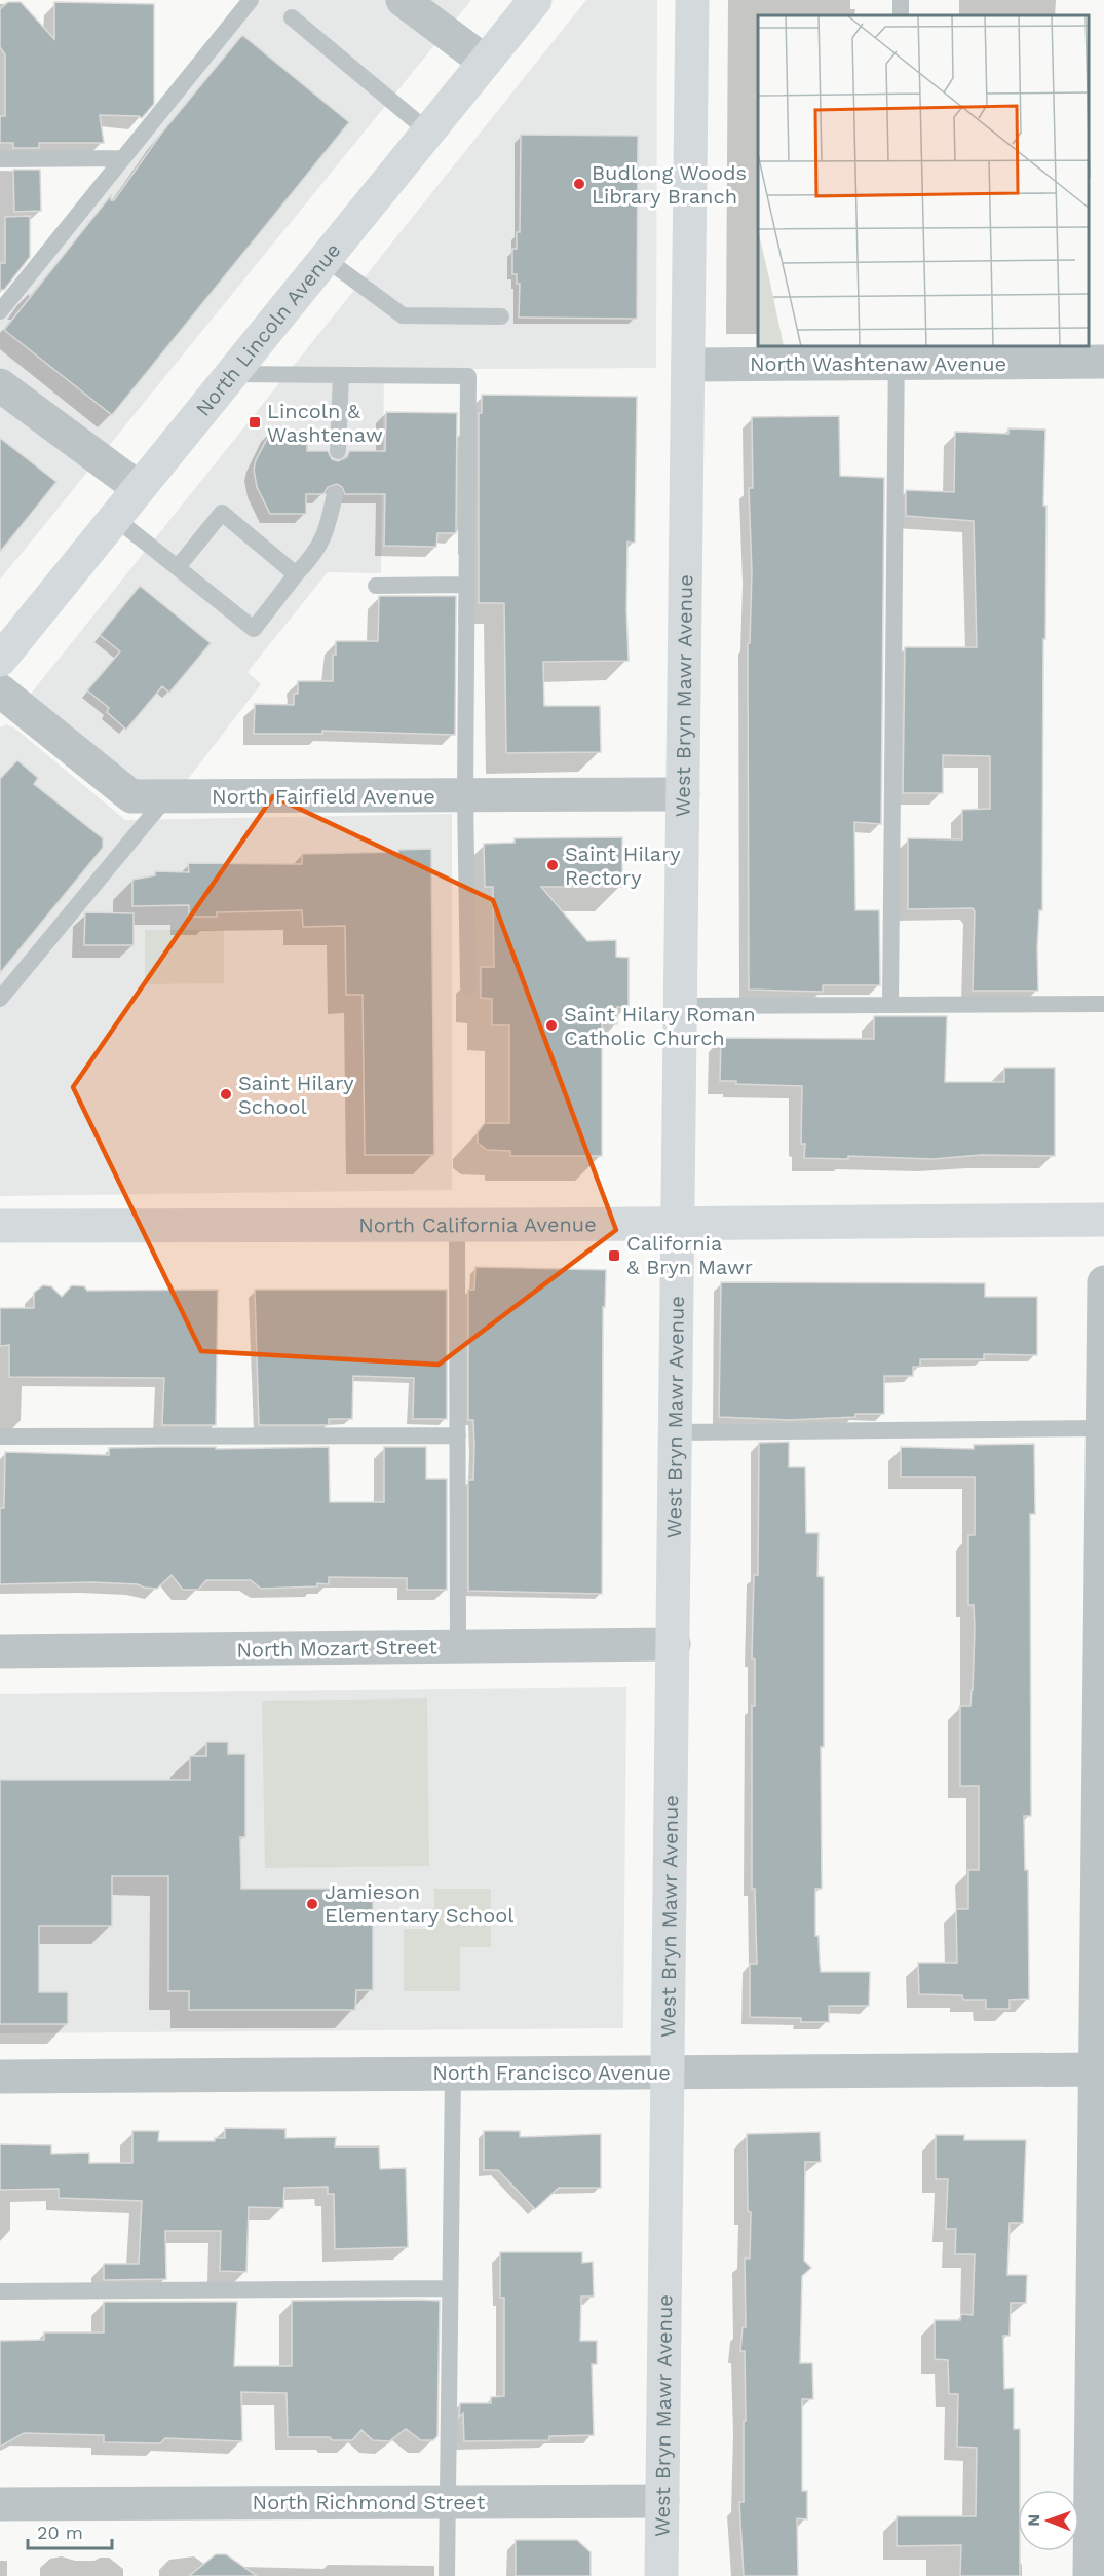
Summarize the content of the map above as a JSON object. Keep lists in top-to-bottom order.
{
  "streets": {
    "street": [
      "North Lincoln Avenue",
      "North Washtenaw Avenue",
      "West Bryn Mawr Avenue",
      "North Fairfield Avenue",
      "North California Avenue",
      "North Mozart Street",
      "North Francisco Avenue",
      "North Richmond Street"
    ]
  },
  "crossings": [
    ["North Washtenaw Avenue", "West Bryn Mawr Avenue"],
    ["West Bryn Mawr Avenue", "North Fairfield Avenue"],
    ["West Bryn Mawr Avenue", "North California Avenue"],
    ["West Bryn Mawr Avenue", "North Mozart Street"],
    ["West Bryn Mawr Avenue", "North Francisco Avenue"],
    ["West Bryn Mawr Avenue", "North Richmond Street"]
  ],
  "places": {
    "other": [
      "Budlong Woods Library Branch",
      "Saint Hilary Rectory",
      "Saint Hilary Roman Catholic Church",
      "Saint Hilary School",
      "Jamieson Elementary School"
    ],
    "transit": ["Lincoln & Washtenaw", "California & Bryn Mawr"]
  },
  "scale_bar": "20 m",
  "north": "left"
}
